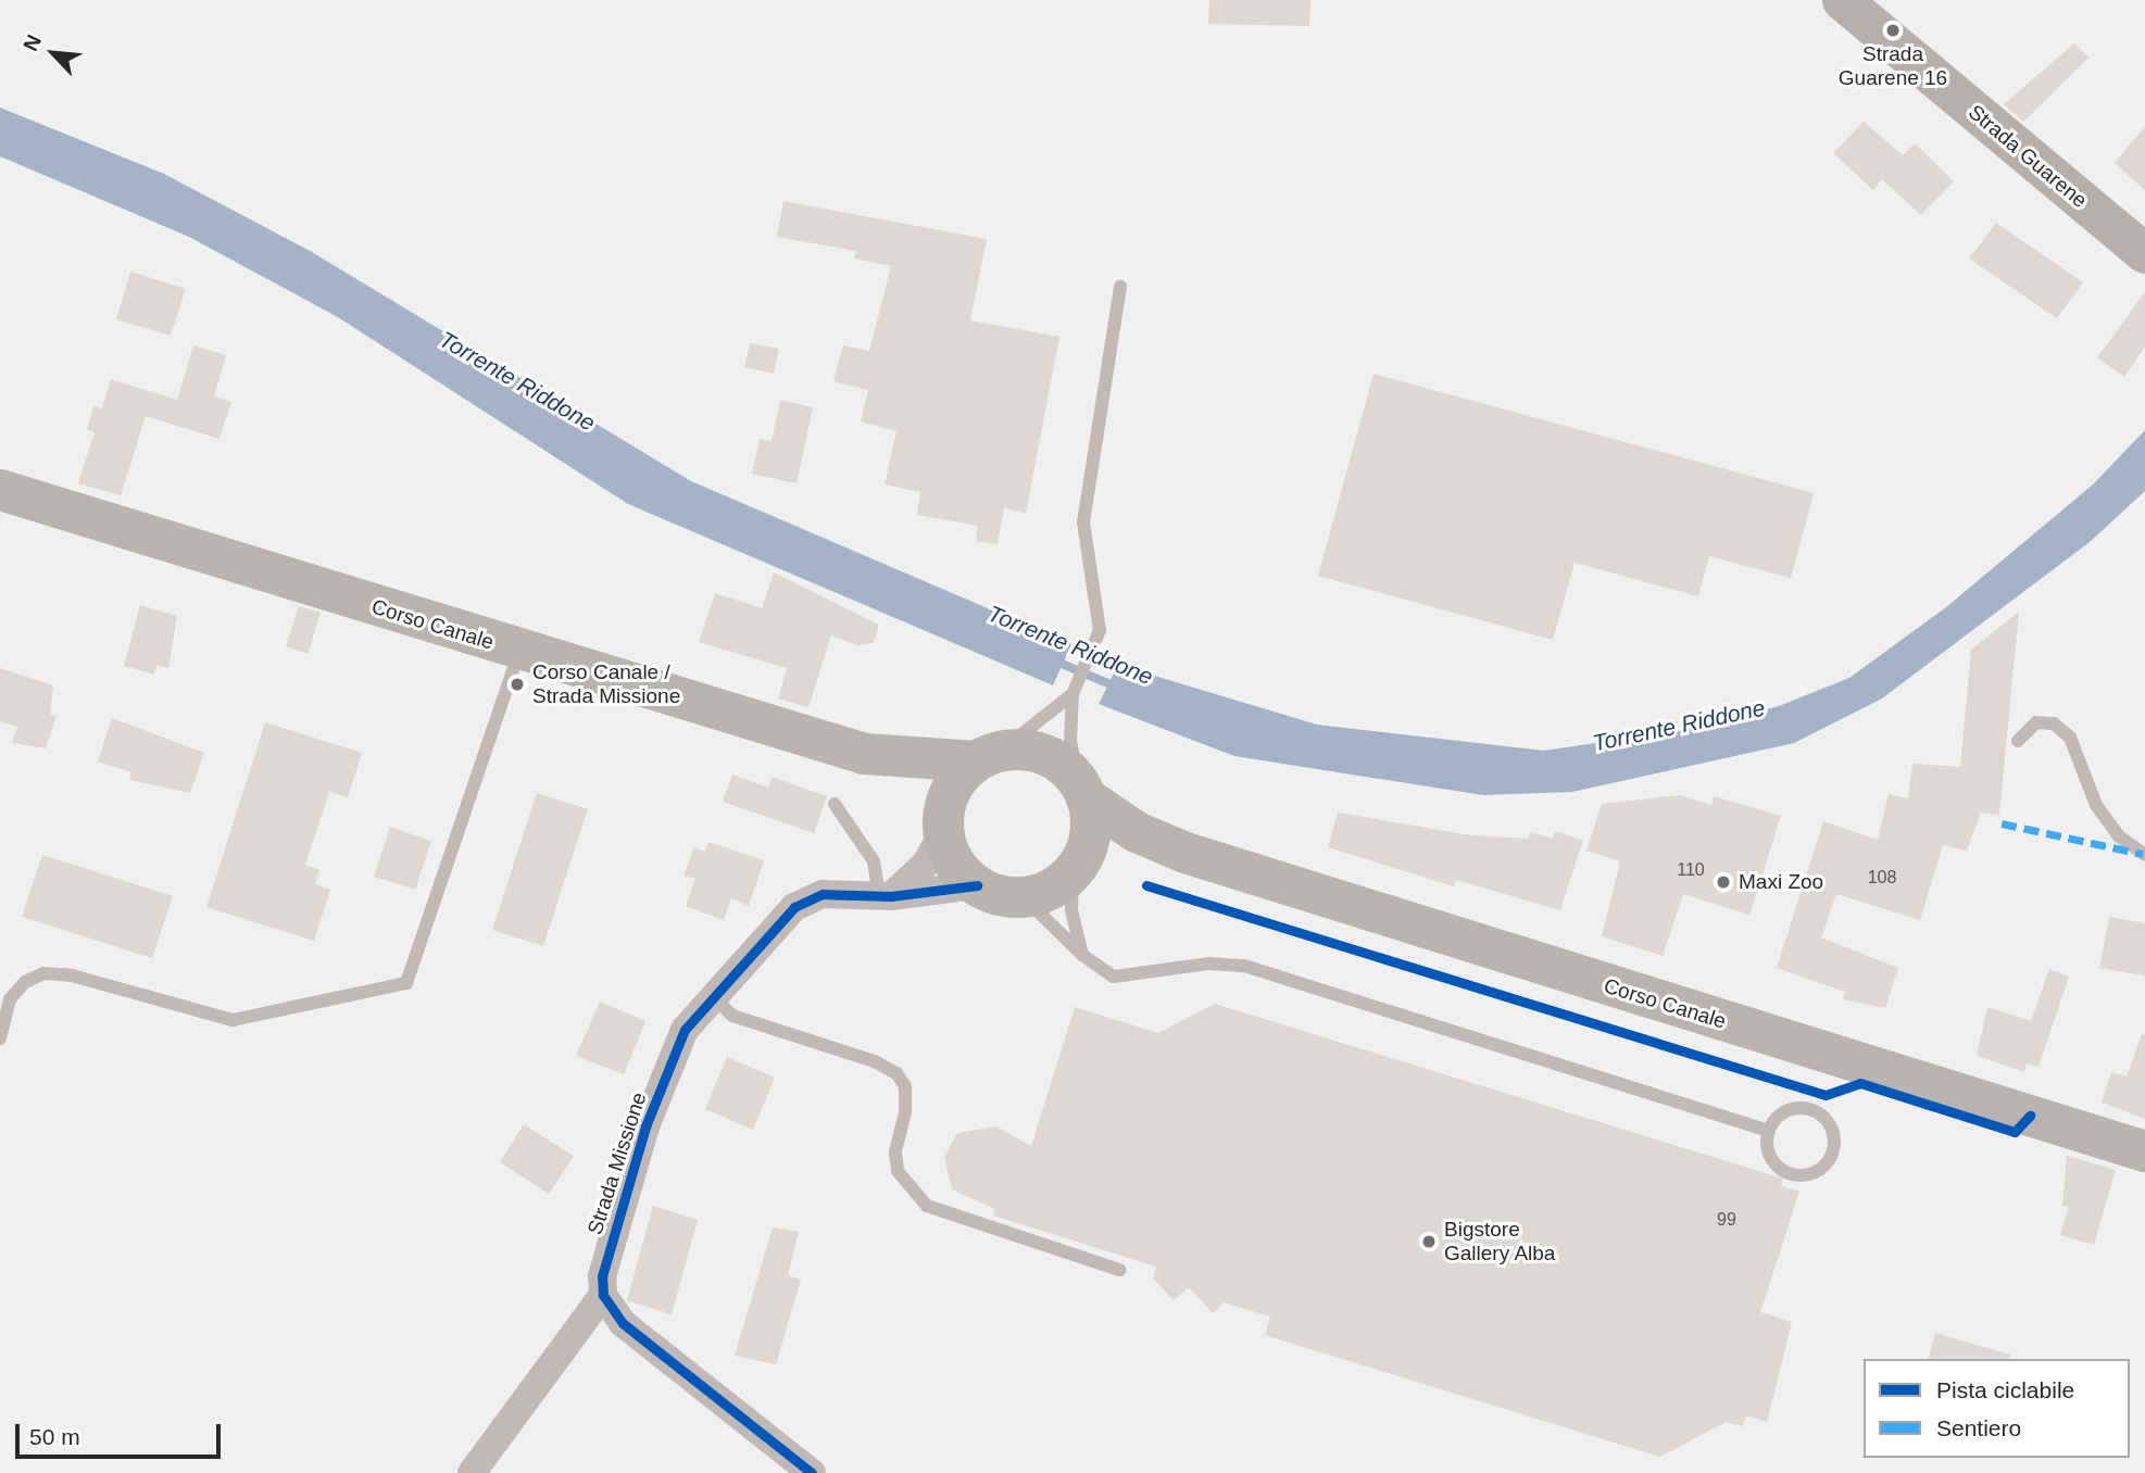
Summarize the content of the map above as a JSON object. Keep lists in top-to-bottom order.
{
  "streets": {
    "main road": ["Strada Guarene", "Corso Canale"],
    "street": ["Strada Missione"]
  },
  "crossings": [
    ["Corso Canale", "Strada Missione"]
  ],
  "water": ["Torrente Riddone"],
  "places": [
    "Strada Guarene 16",
    "Corso Canale / Strada Missione",
    "Maxi Zoo",
    "Bigstore Gallery Alba"
  ],
  "house_numbers": ["110", "108", "99"],
  "legend": ["Pista ciclabile", "Sentiero"],
  "scale_bar": "50 m",
  "north": "top left"
}
